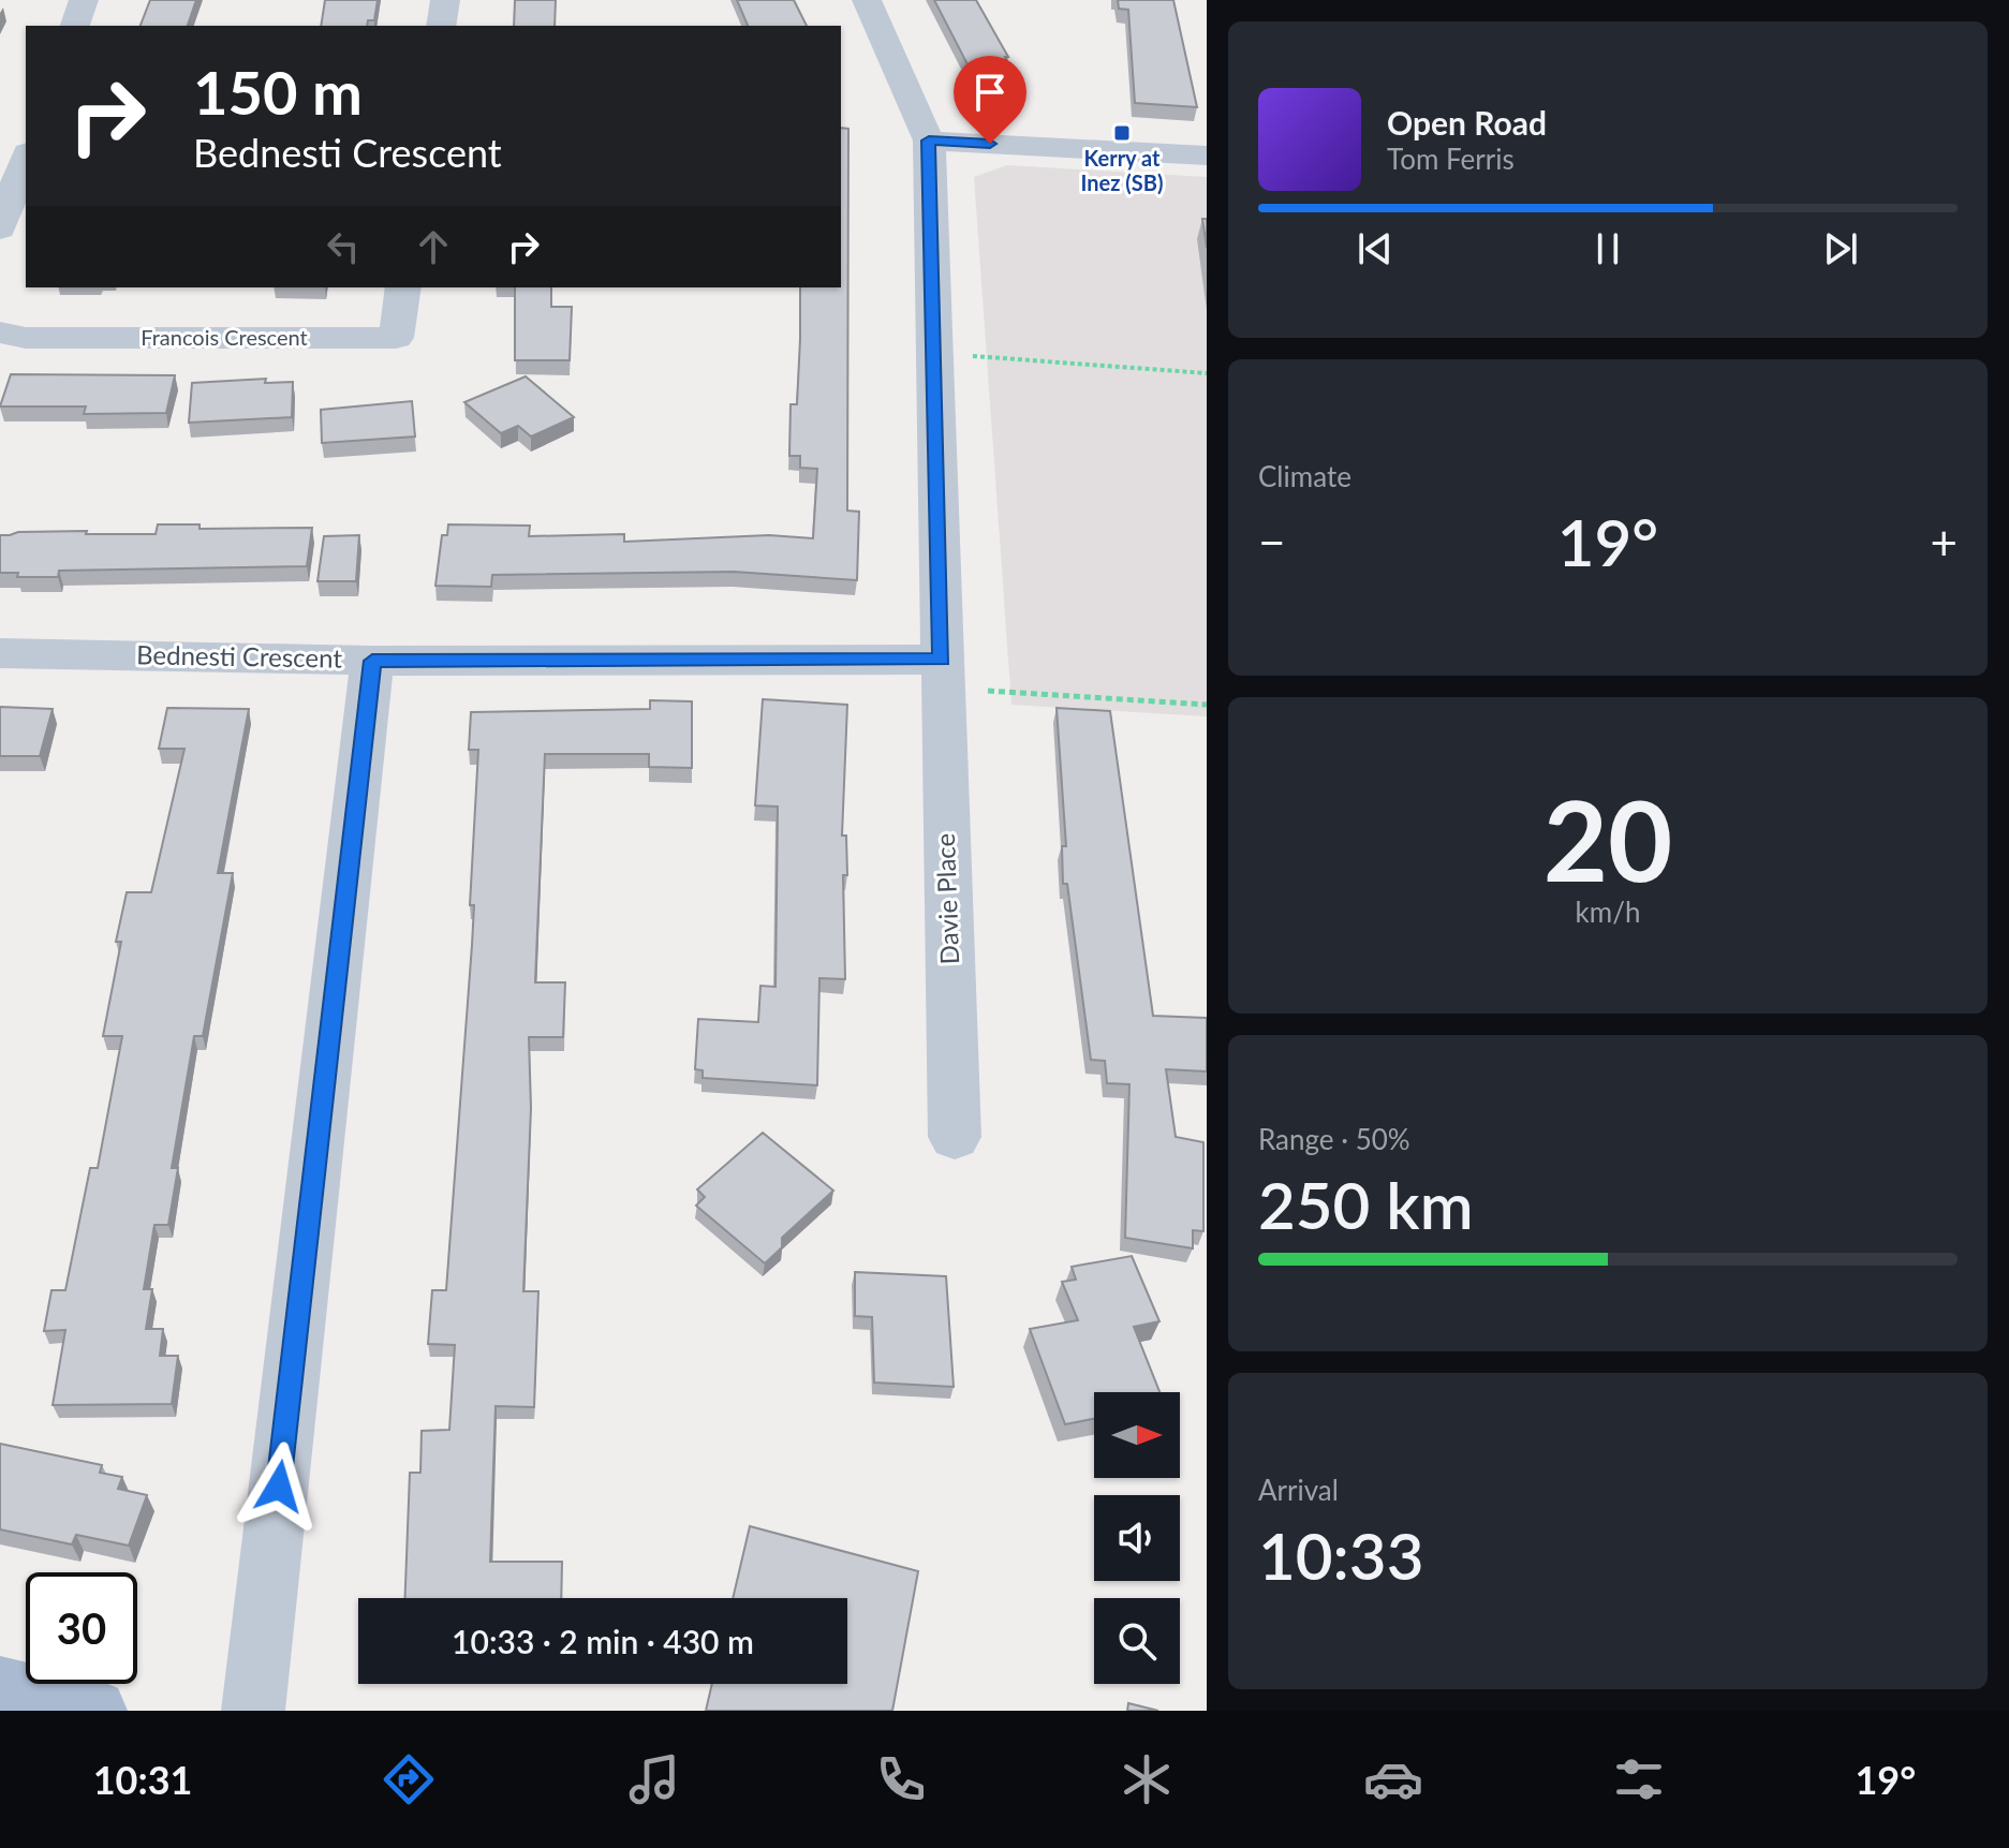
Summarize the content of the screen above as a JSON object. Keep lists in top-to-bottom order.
{
  "streets": {
    "street": ["Francois Crescent", "Bednesti Crescent", "Davie Place"]
  },
  "crossings": [
    ["Bednesti Crescent", "Davie Place"]
  ],
  "places": {
    "transit": ["Kerry at Inez (SB)"]
  },
  "north": "right",
  "page": {
    "turn": ["150 m", "Bednesti Crescent"],
    "song": ["Open Road", "Tom Ferris"],
    "tile": [
      "Climate",
      ["20", "km/h"],
      ["Range · 50%", "250 km"],
      ["Arrival", "10:33"]
    ],
    "heat": ["−", "19°", "+"],
    "limit": "30",
    "trip": "10:33 · 2 min · 430 m",
    "tabs": ["10:31", "19°"]
  }
}
